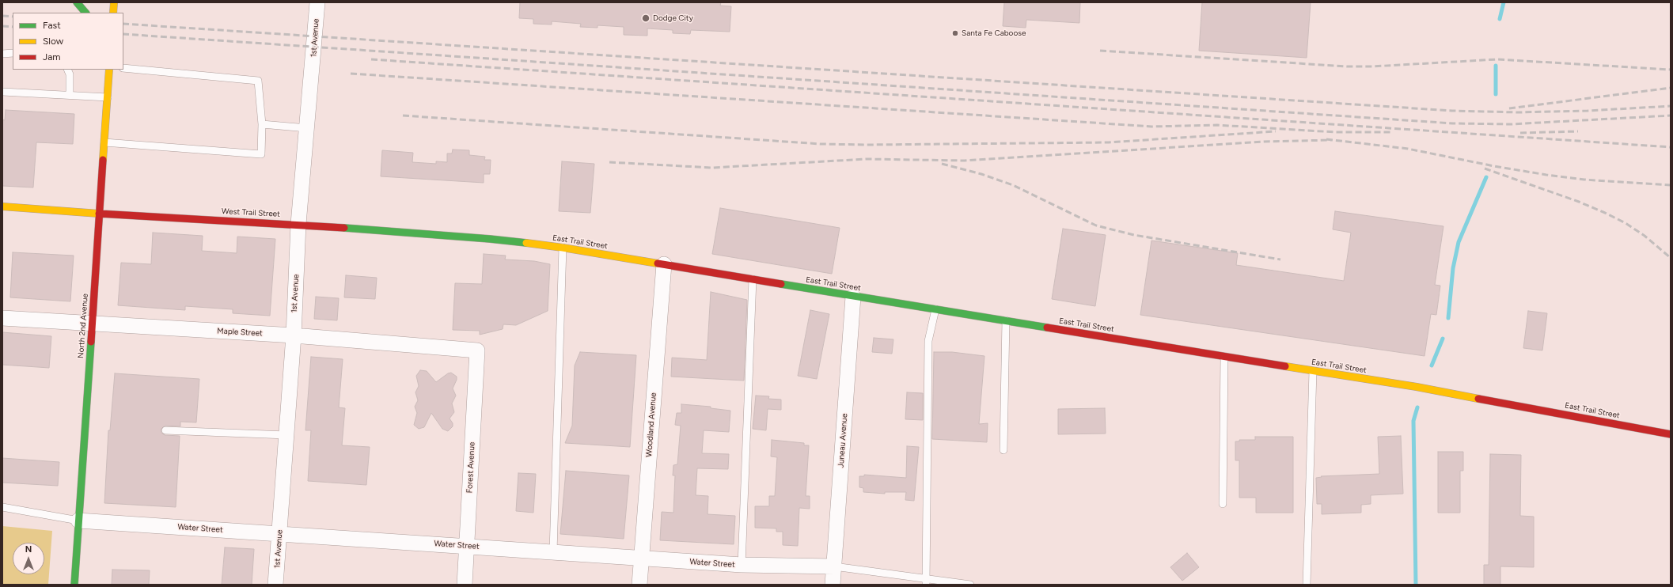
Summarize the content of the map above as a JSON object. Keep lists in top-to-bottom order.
{
  "streets": {
    "main road": ["West Trail Street", "East Trail Street", "North 2nd Avenue"],
    "street": [
      "1st Avenue",
      "Maple Street",
      "Woodland Avenue",
      "Juneau Avenue",
      "Forest Avenue",
      "Water Street"
    ]
  },
  "crossings": [
    ["1st Avenue", "West Trail Street"],
    ["1st Avenue", "Maple Street"],
    ["1st Avenue", "Water Street"],
    ["West Trail Street", "East Trail Street"],
    ["West Trail Street", "North 2nd Avenue"],
    ["East Trail Street", "Woodland Avenue"],
    ["East Trail Street", "Juneau Avenue"],
    ["North 2nd Avenue", "Maple Street"],
    ["North 2nd Avenue", "Water Street"],
    ["Maple Street", "Forest Avenue"],
    ["Woodland Avenue", "Water Street"],
    ["Juneau Avenue", "Water Street"],
    ["Forest Avenue", "Water Street"]
  ],
  "places": ["Dodge City", "Santa Fe Caboose"],
  "legend": ["Fast", "Slow", "Jam"],
  "north": "top"
}
